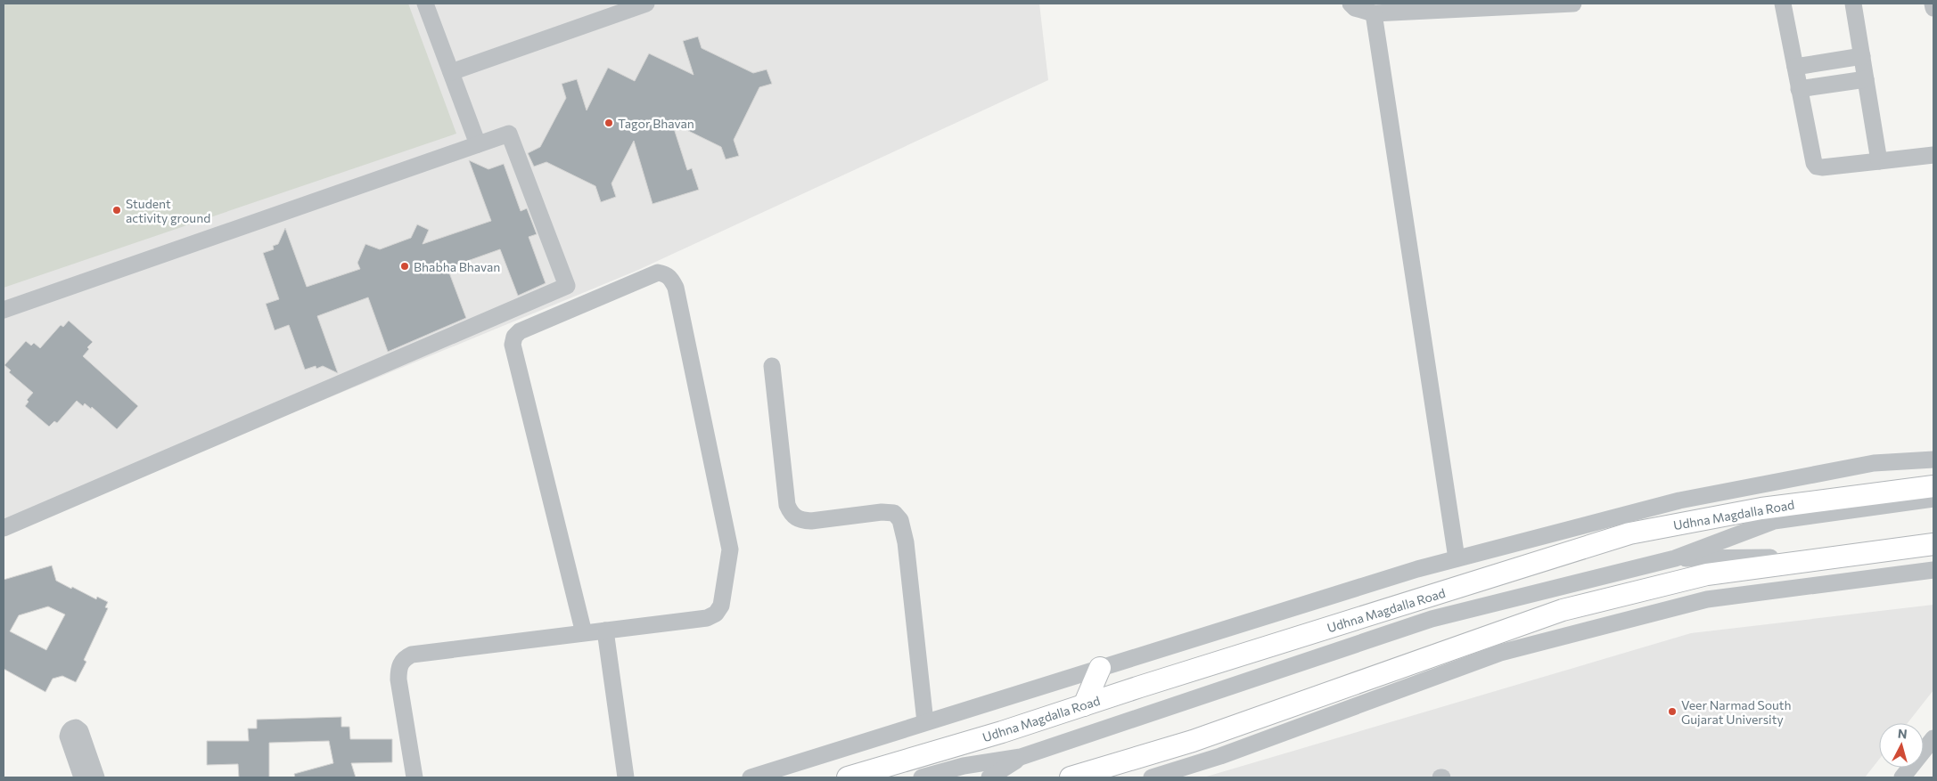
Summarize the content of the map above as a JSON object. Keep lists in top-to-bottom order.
{
  "streets": {
    "main road": ["Udhna Magdalla Road"]
  },
  "places": [
    "Tagor Bhavan",
    "Student activity ground",
    "Bhabha Bhavan",
    "Veer Narmad South Gujarat University"
  ],
  "north": "top"
}
